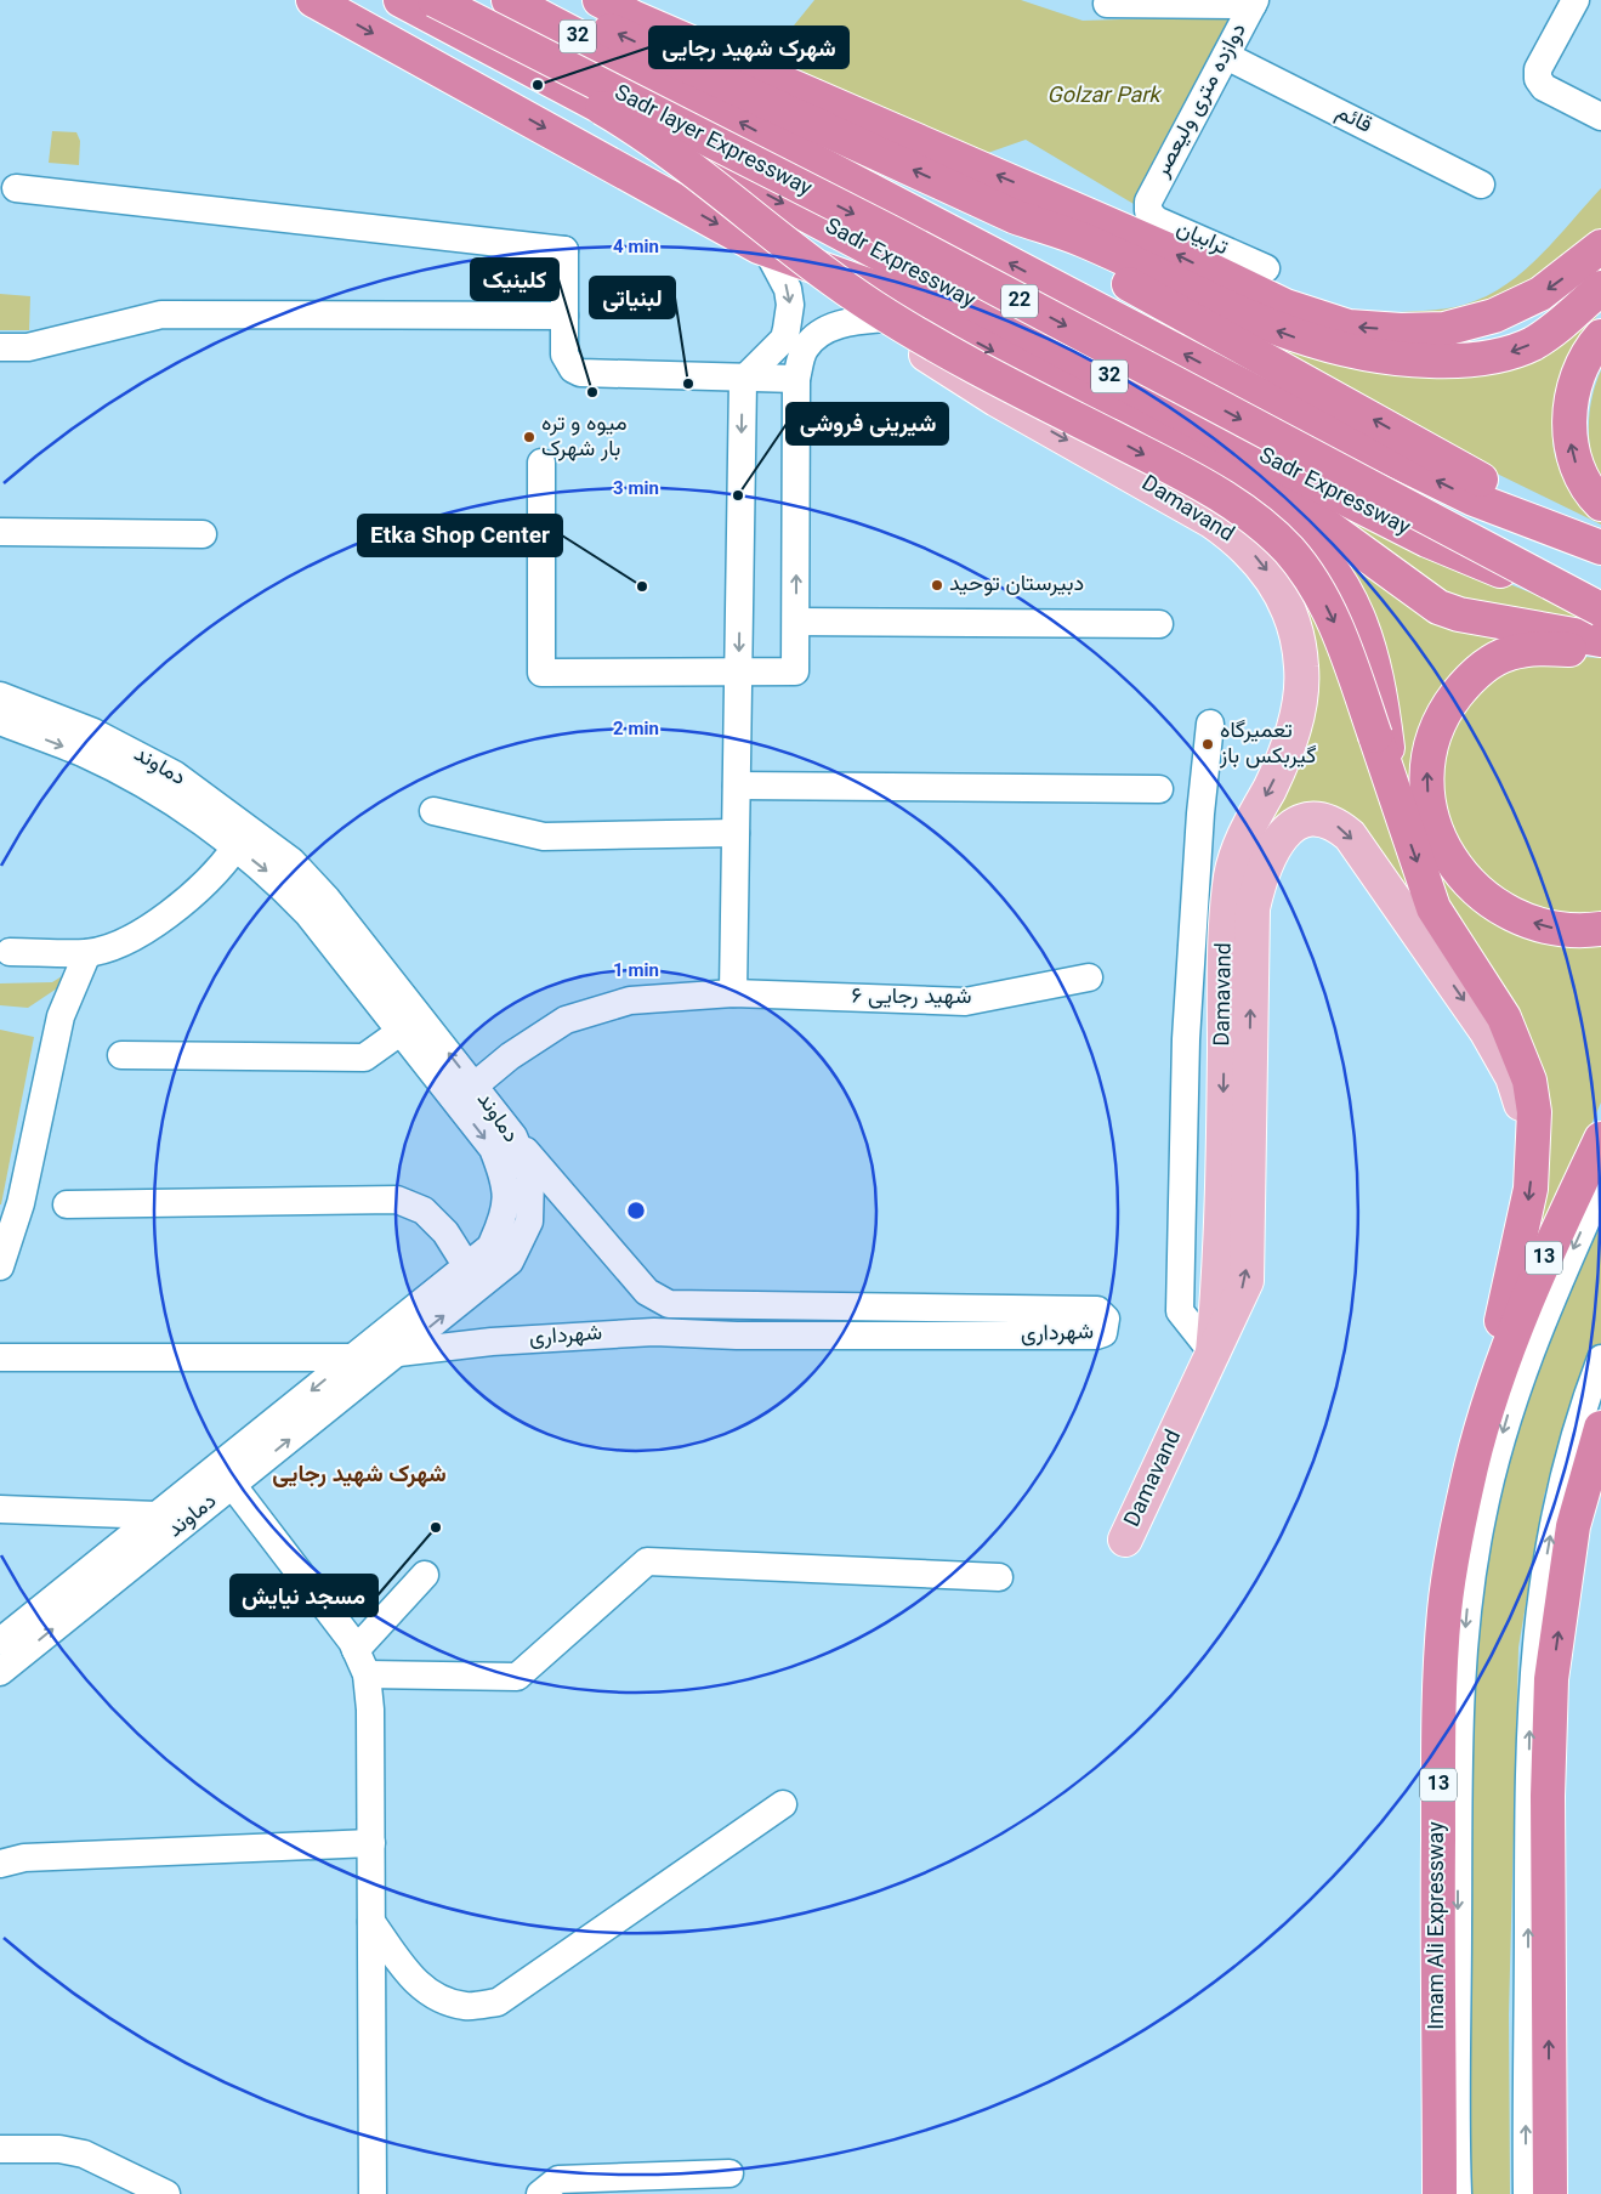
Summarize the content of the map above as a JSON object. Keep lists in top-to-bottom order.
{
  "streets": {
    "highway": [
      "32",
      "Sadr layer Expressway",
      "Sadr Expressway",
      "22",
      "13",
      "Imam Ali Expressway"
    ],
    "main road": ["Damavand"],
    "street": [
      "دوازده متری ولیعصر",
      "قائم",
      "ترابیان",
      "دماوند",
      "شهید رجایی ۶",
      "شهرداری"
    ]
  },
  "crossings": [
    ["دوازده متری ولیعصر", "قائم"],
    ["دوازده متری ولیعصر", "ترابیان"],
    ["Sadr layer Expressway", "Sadr Expressway"],
    ["دماوند", "شهید رجایی ۶"],
    ["دماوند", "شهرداری"]
  ],
  "districts": ["شهرک شهید رجایی"],
  "parks": ["Golzar Park"],
  "places": [
    "شهرک شهید رجایی",
    "لبنیاتی",
    "کلینیک",
    "میوه و تره بار شهرک",
    "شیرینی فروشی",
    "دبیرستان توحید",
    "Etka Shop Center",
    "تعمیرگاه گیربکس باز",
    "مسجد نیایش"
  ],
  "rings": [
    "4 min",
    "3 min",
    "2 min",
    "1 min"
  ]
}
